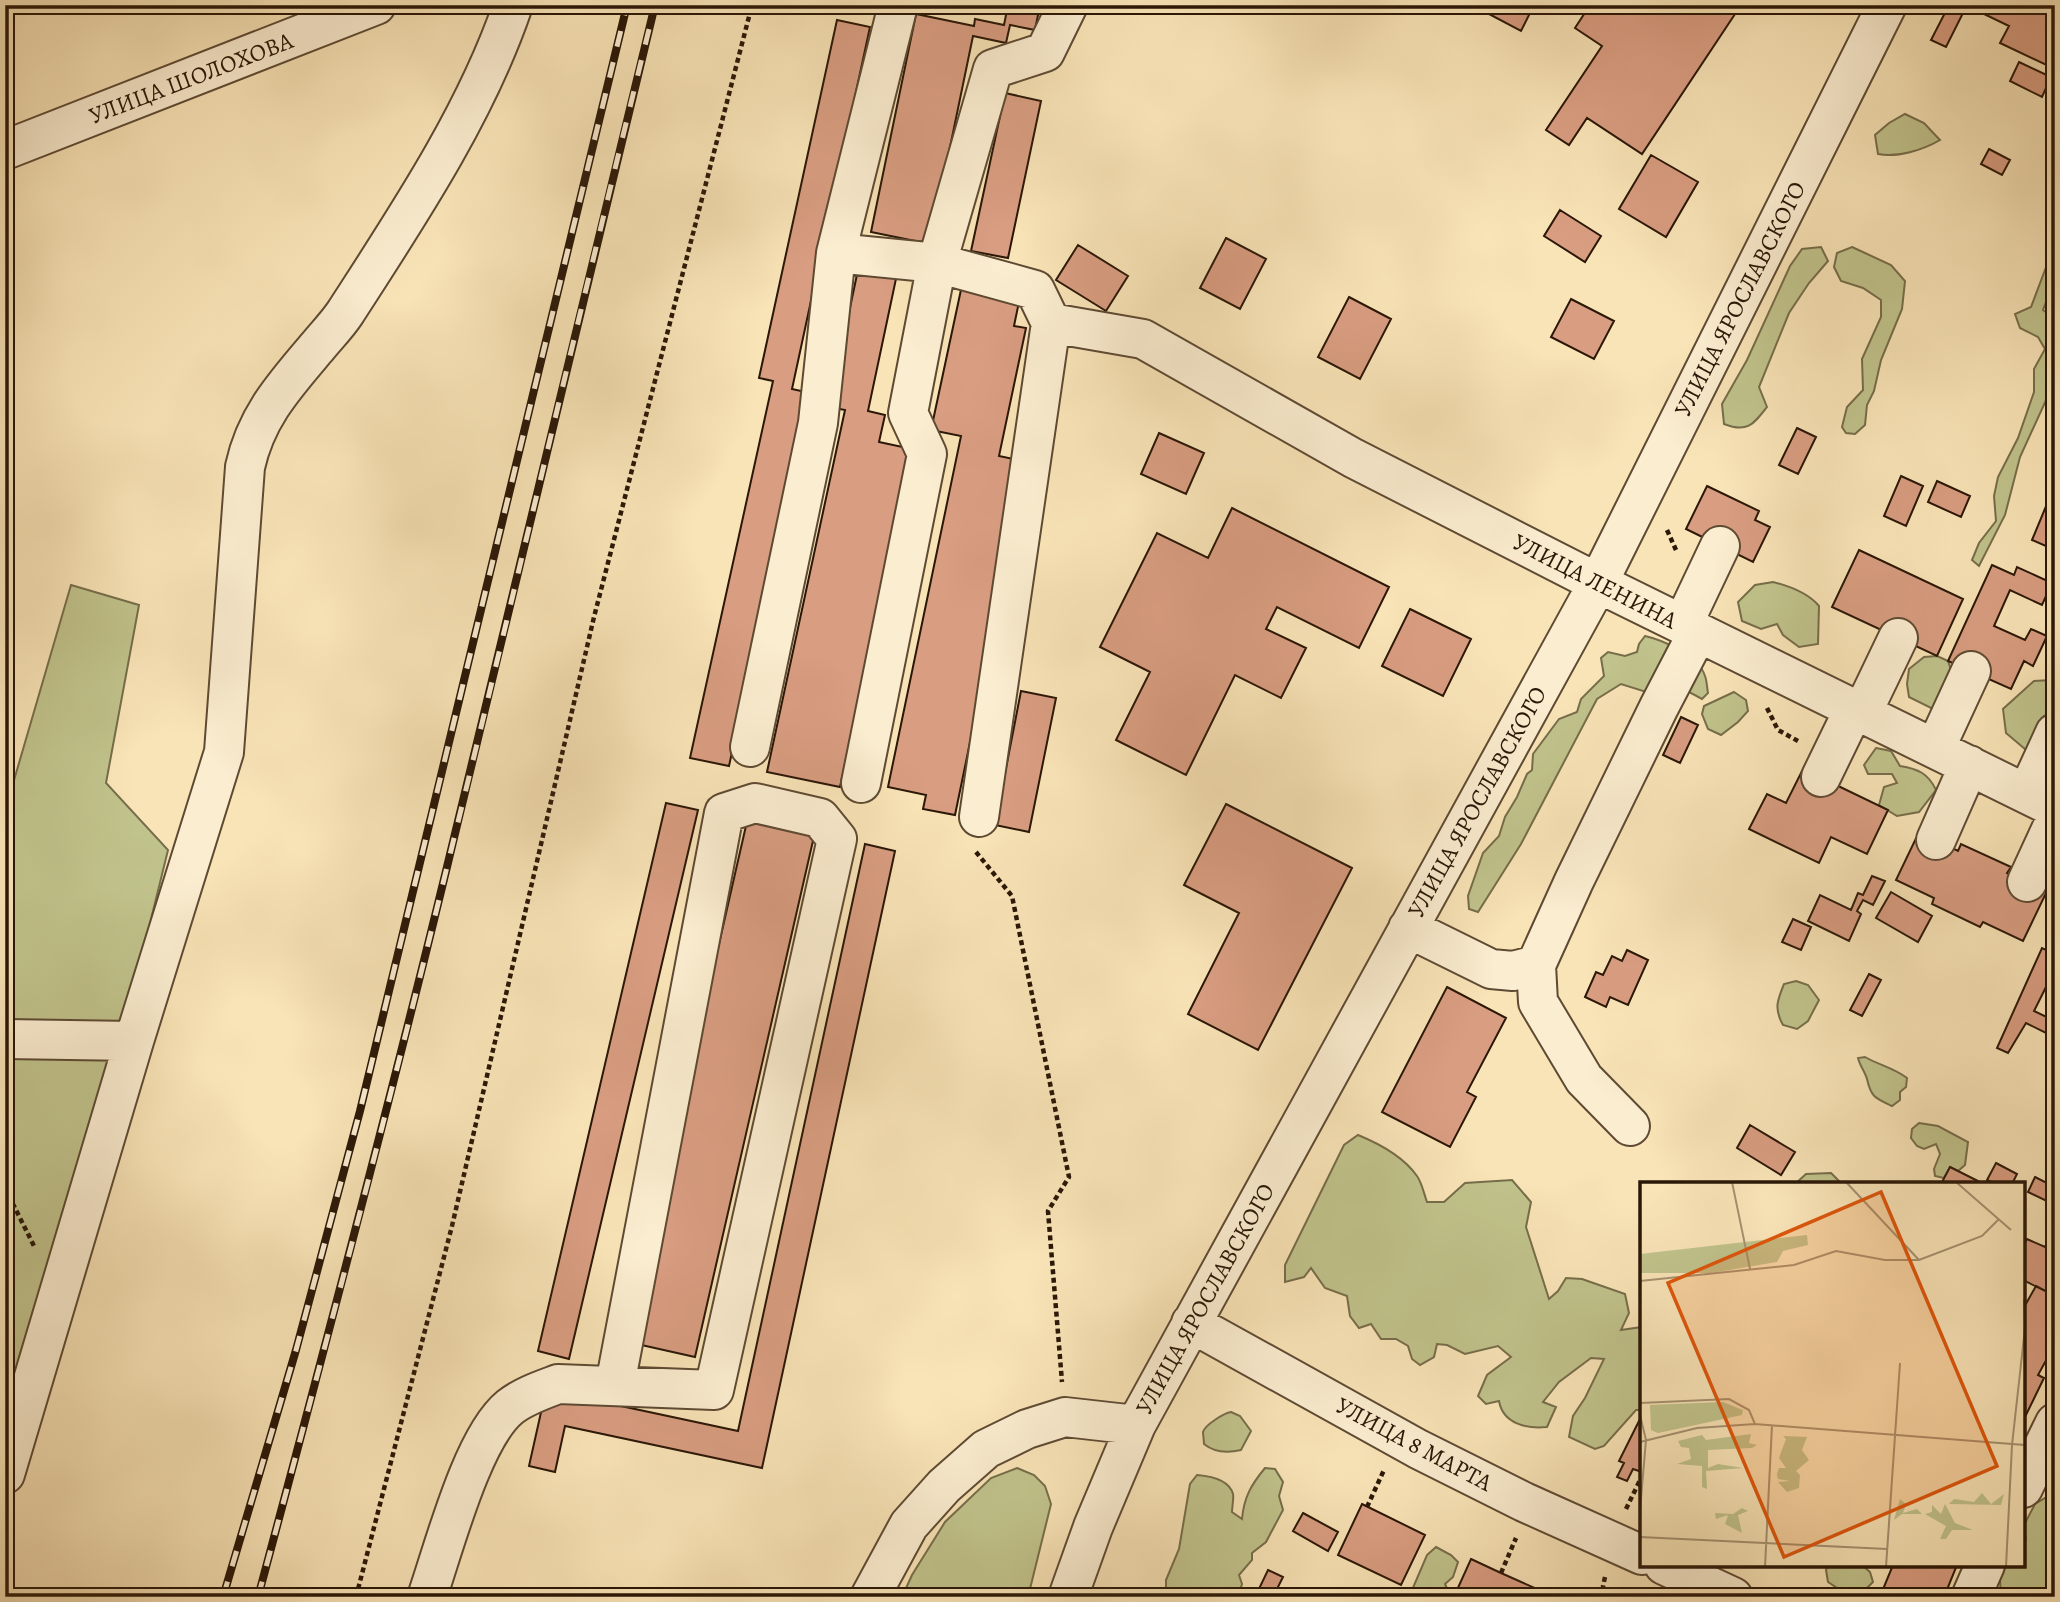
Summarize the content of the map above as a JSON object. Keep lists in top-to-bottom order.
{
  "streets": {
    "street": [
      "УЛИЦА ШОЛОХОВА",
      "УЛИЦА ЯРОСЛАВСКОГО",
      "УЛИЦА ЛЕНИНА",
      "УЛИЦА 8 МАРТА"
    ]
  },
  "crossings": [
    ["УЛИЦА ЯРОСЛАВСКОГО", "УЛИЦА ЛЕНИНА"],
    ["УЛИЦА ЯРОСЛАВСКОГО", "УЛИЦА 8 МАРТА"]
  ]
}
